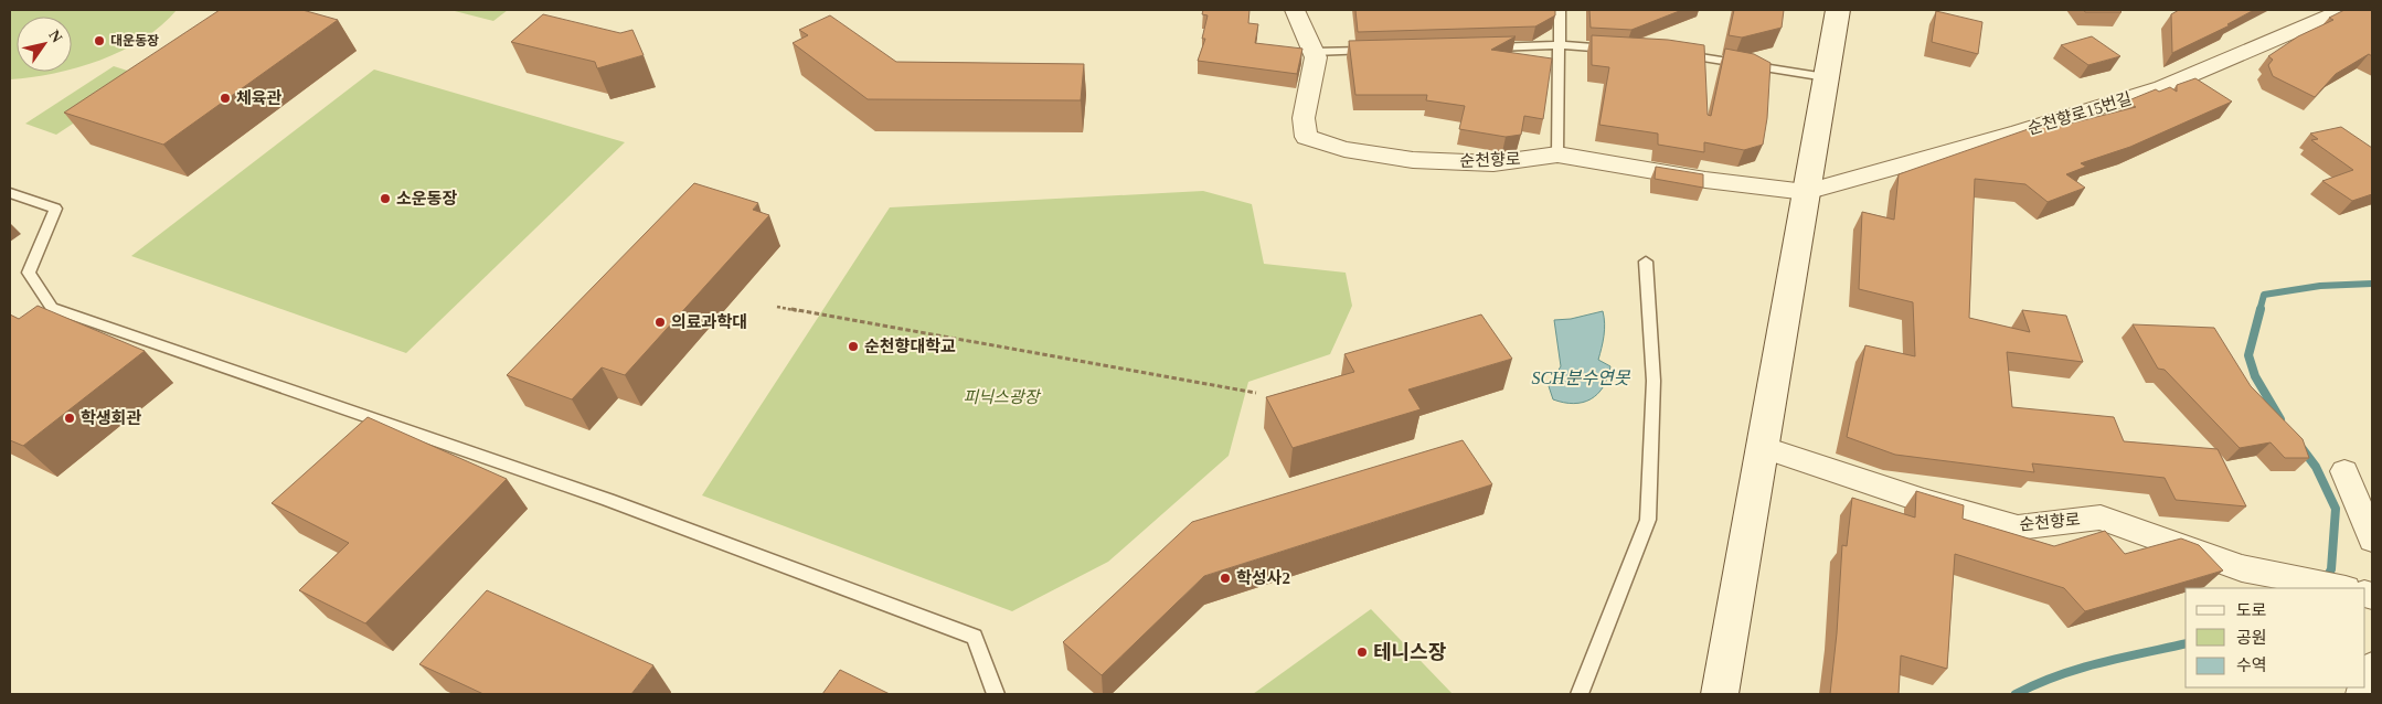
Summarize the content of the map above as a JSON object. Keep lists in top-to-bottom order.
{
  "streets": {
    "street": ["순천향로15번길", "순천향로"]
  },
  "crossings": [
    ["순천향로15번길", "순천향로"]
  ],
  "water": ["SCH분수연못"],
  "parks": ["피닉스광장"],
  "places": [
    "대운동장",
    "체육관",
    "소운동장",
    "의료과학대",
    "순천향대학교",
    "학생회관",
    "학성사2",
    "테니스장"
  ],
  "legend": ["도로", "공원", "수역"],
  "north": "top right"
}
